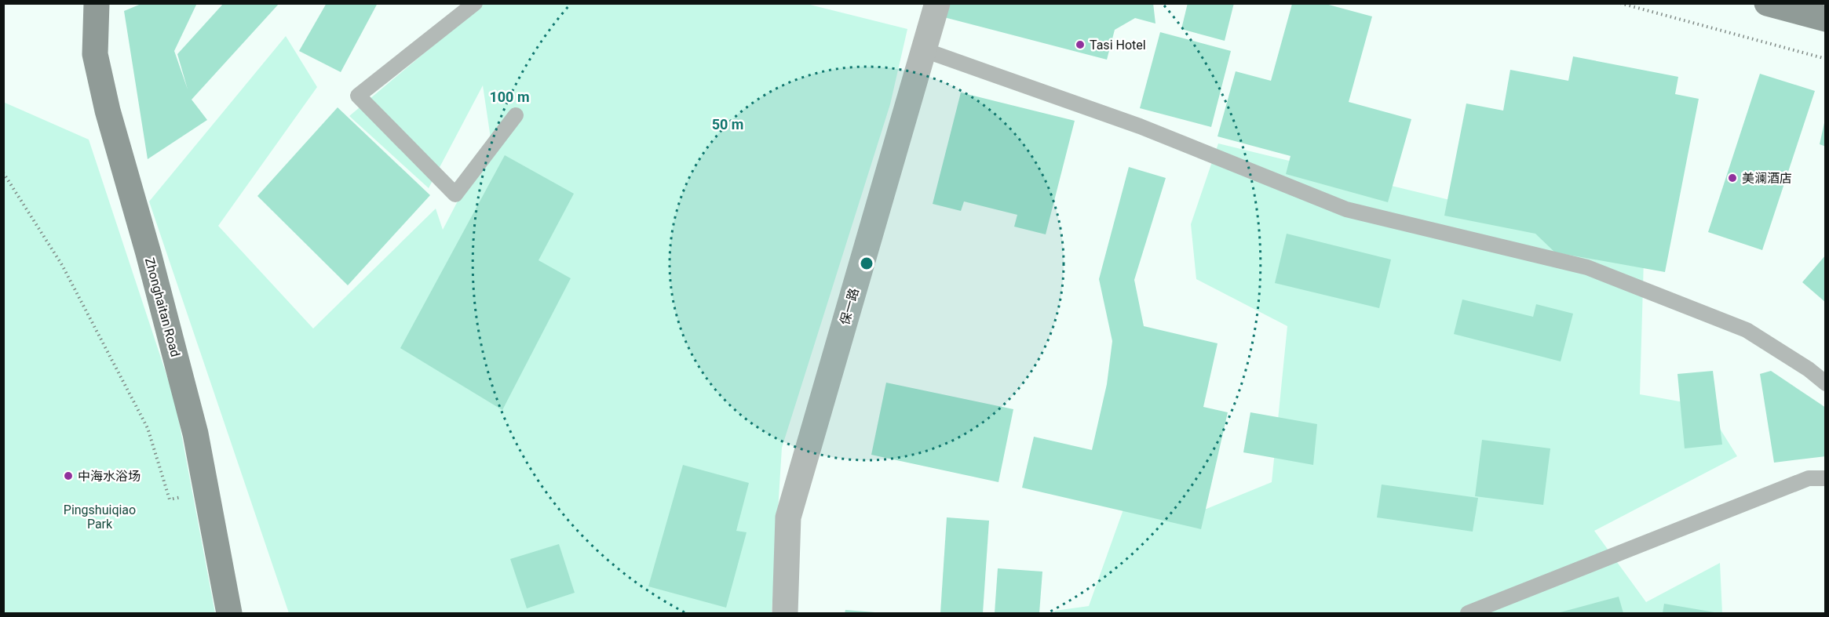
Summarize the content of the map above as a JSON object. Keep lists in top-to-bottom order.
{
  "streets": {
    "main road": ["Zhonghaitan Road"],
    "street": ["保一路"]
  },
  "parks": ["Pingshuiqiao Park"],
  "places": ["Tasi Hotel", "美澜酒店", "中海水浴场"],
  "rings": ["100 m", "50 m"]
}
